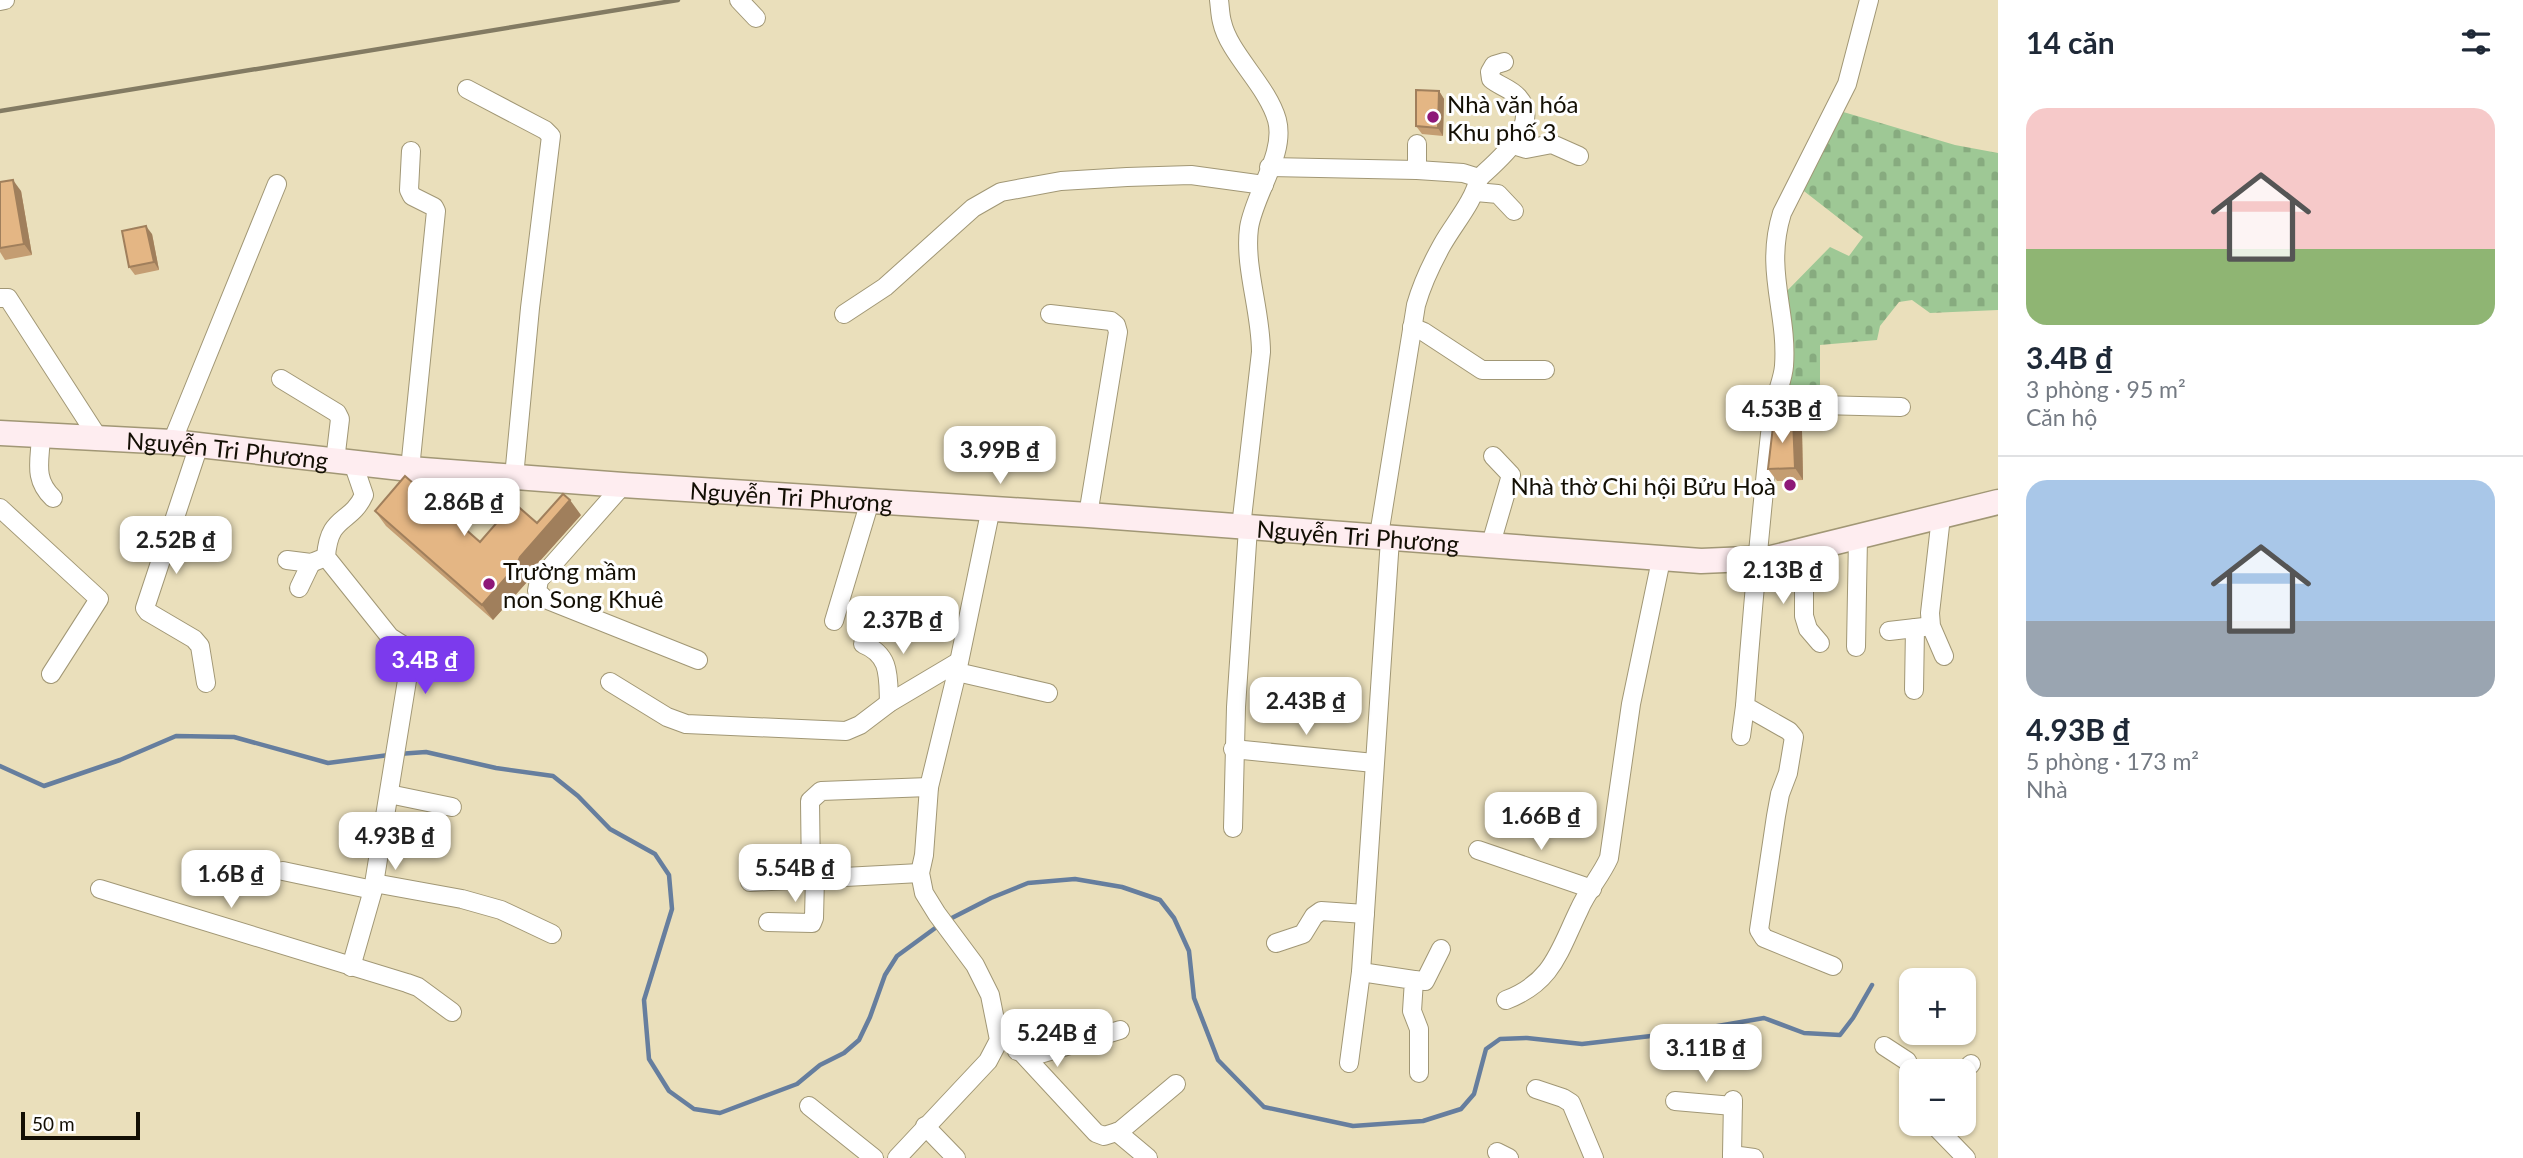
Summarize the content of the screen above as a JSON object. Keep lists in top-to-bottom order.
{
  "streets": {
    "main road": ["Nguyễn Tri Phương"]
  },
  "places": ["Nhà văn hóa Khu phố 3", "Nhà thờ Chi hội Bửu Hoà", "Trường mầm non Song Khuê"],
  "scale_bar": "50 m",
  "page": {
    "heading": "14 căn",
    "list": [
      {
        "name": "3.4B ₫",
        "note": "3 phòng · 95 m² · Căn hộ"
      },
      {
        "name": "4.93B ₫",
        "note": "5 phòng · 173 m² · Nhà"
      }
    ],
    "price": [
      "4.53B ₫",
      "3.99B ₫",
      "2.86B ₫",
      "2.52B ₫",
      "2.13B ₫",
      "2.37B ₫",
      "3.4B ₫",
      "2.43B ₫",
      "1.66B ₫",
      "4.93B ₫",
      "5.54B ₫",
      "1.6B ₫",
      "5.24B ₫",
      "3.11B ₫"
    ],
    "map_buttons": ["+", "−"],
    "scale": "50 m"
  }
}
